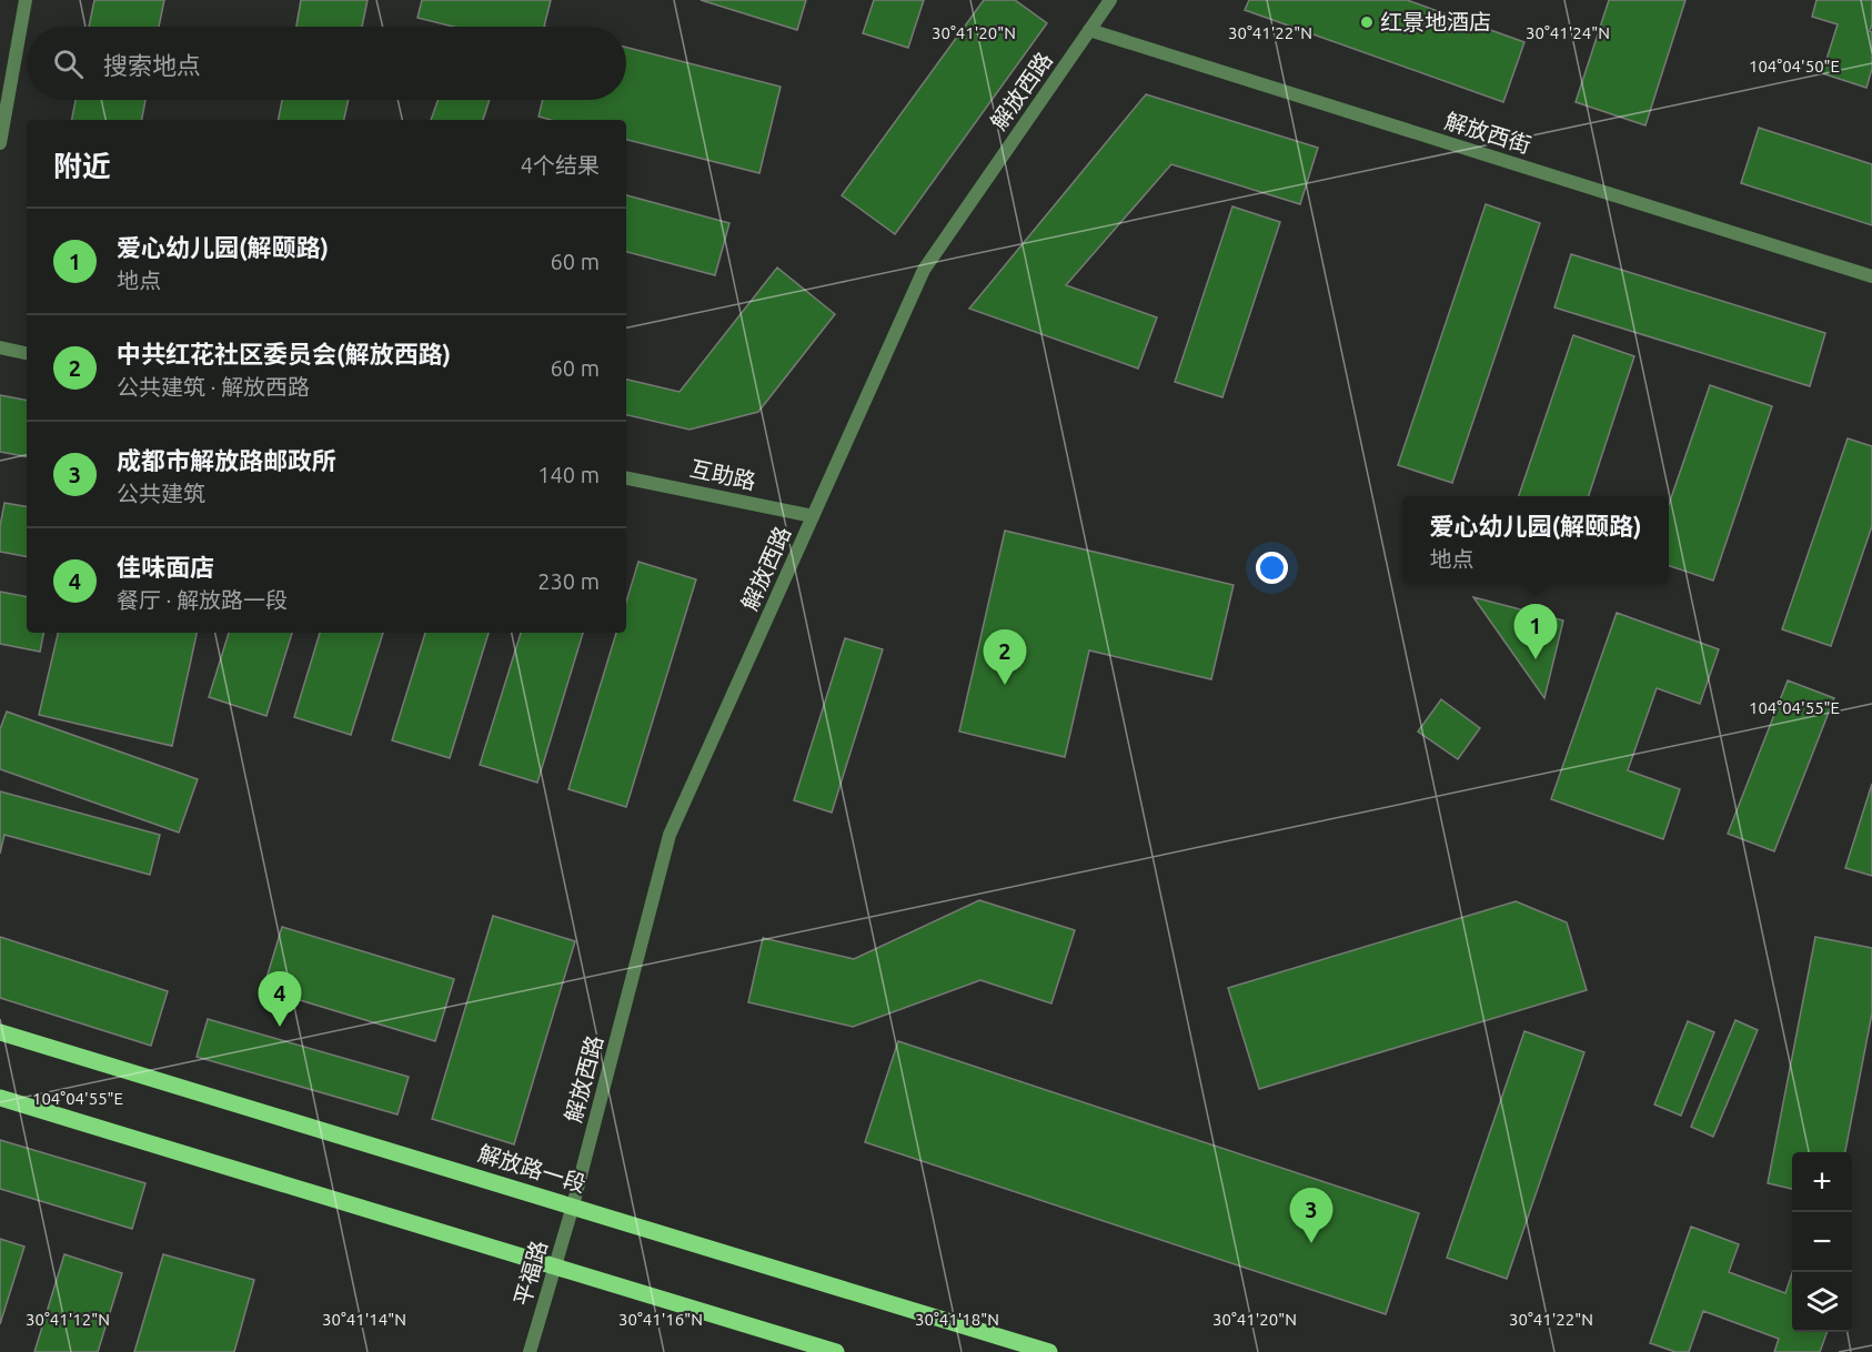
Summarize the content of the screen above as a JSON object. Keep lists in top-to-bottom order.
{
  "streets": {
    "main road": ["解放路一段"],
    "street": [
      "解放西路",
      "解放西街",
      "互助路",
      "平福路"
    ]
  },
  "crossings": [
    ["解放西路", "解放西街"],
    ["解放西路", "互助路"],
    ["解放西路", "解放路一段"],
    ["解放西路", "平福路"],
    ["解放路一段", "平福路"]
  ],
  "places": ["红景地酒店"],
  "page": {
    "search": "搜索地点",
    "heading": ["附近", "4个结果"],
    "list": [
      {
        "mark": "1",
        "name": "爱心幼儿园(解颐路)",
        "note": "地点",
        "value": "60 m"
      },
      {
        "mark": "2",
        "name": "中共红花社区委员会(解放西路)",
        "note": "公共建筑 · 解放西路",
        "value": "60 m"
      },
      {
        "mark": "3",
        "name": "成都市解放路邮政所",
        "note": "公共建筑",
        "value": "140 m"
      },
      {
        "mark": "4",
        "name": "佳味面店",
        "note": "餐厅 · 解放路一段",
        "value": "230 m"
      }
    ],
    "popup": ["爱心幼儿园(解颐路)", "地点"],
    "pins": [
      "1",
      "2",
      "4",
      "3"
    ],
    "map_buttons": ["+", "−"]
  },
  "coordinates": [
    "30°41'20\"N",
    "30°41'22\"N",
    "30°41'24\"N",
    "104°04'50\"E",
    "104°04'55\"E",
    "30°41'12\"N",
    "30°41'14\"N",
    "30°41'16\"N",
    "30°41'18\"N"
  ]
}
